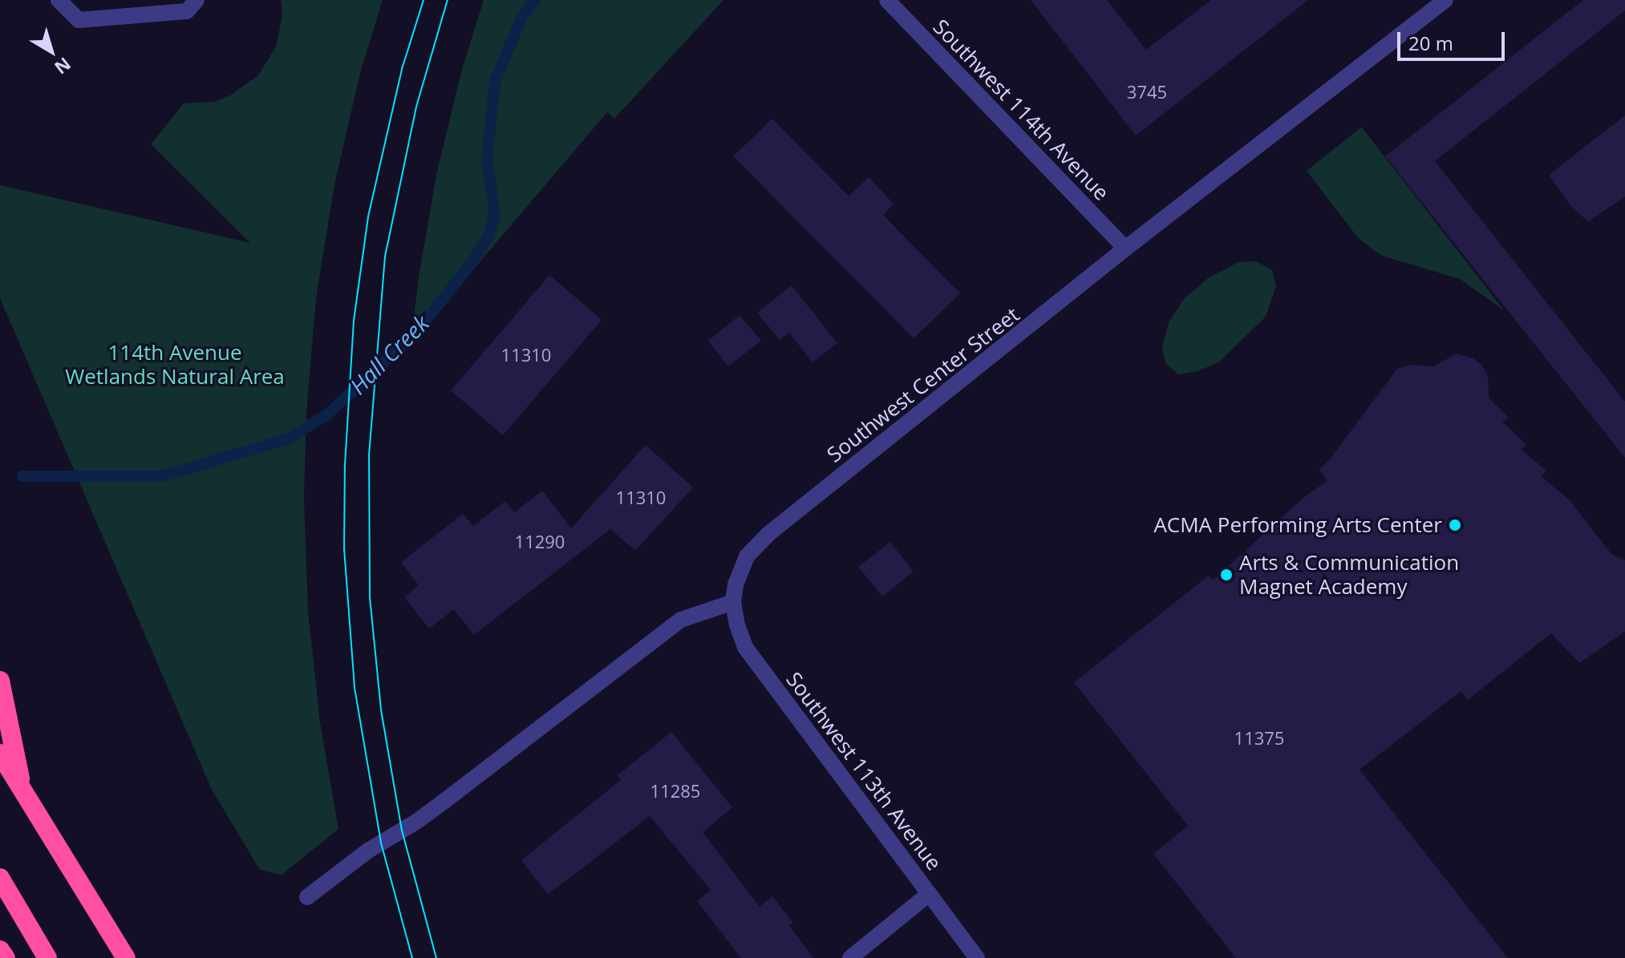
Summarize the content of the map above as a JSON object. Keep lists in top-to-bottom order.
{
  "streets": {
    "street": ["Southwest 114th Avenue", "Southwest Center Street", "Southwest 113th Avenue"]
  },
  "crossings": [
    ["Southwest 114th Avenue", "Southwest Center Street"],
    ["Southwest Center Street", "Southwest 113th Avenue"]
  ],
  "water": ["Hall Creek"],
  "parks": ["114th Avenue Wetlands Natural Area"],
  "places": ["ACMA Performing Arts Center", "Arts & Communication Magnet Academy"],
  "house_numbers": [
    "3745",
    "11310",
    "11310",
    "11290",
    "11375",
    "11285"
  ],
  "scale_bar": "20 m",
  "north": "bottom right"
}
